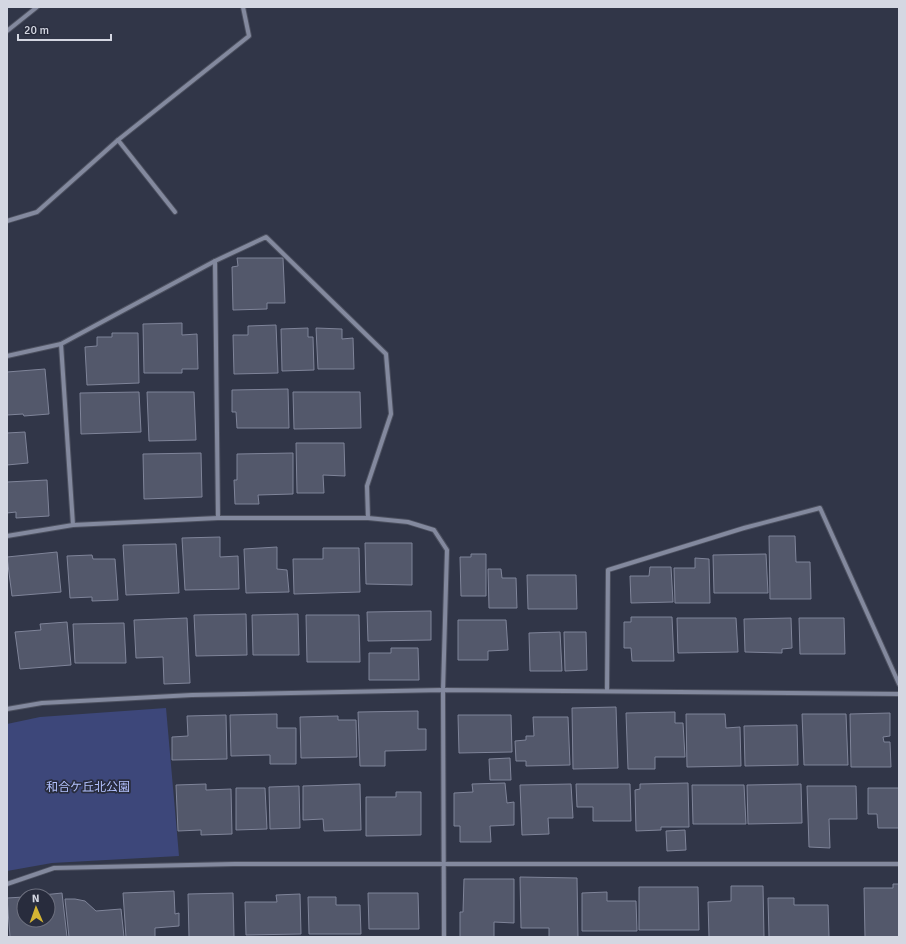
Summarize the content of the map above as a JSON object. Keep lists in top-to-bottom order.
{
  "parks": ["和合ケ丘北公園"],
  "scale_bar": "20 m",
  "north": "top"
}
